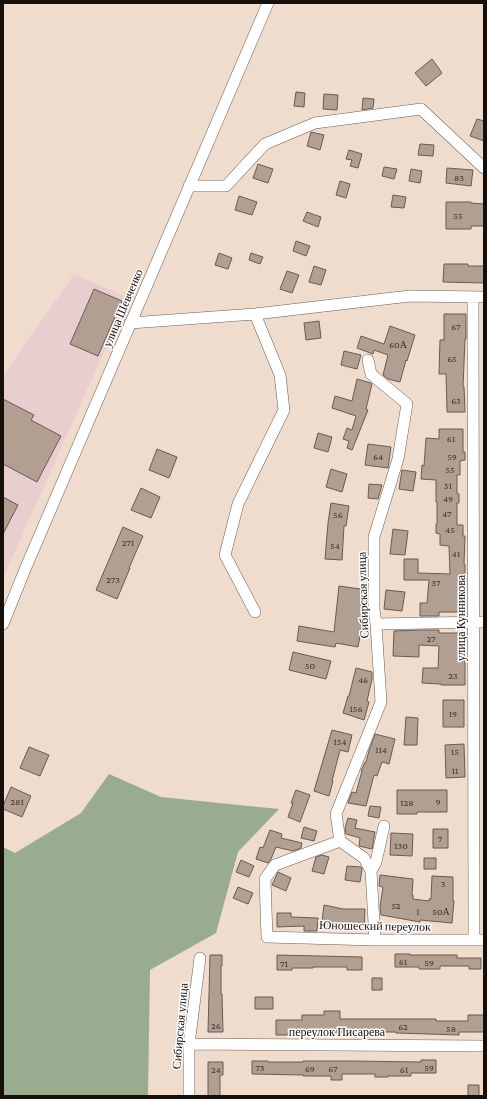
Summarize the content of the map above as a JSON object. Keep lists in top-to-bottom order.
{
  "streets": {
    "street": [
      "улица Шевченко",
      "Сибирская улица",
      "улица Кунникова",
      "Юношеский переулок",
      "переулок Писарева"
    ]
  },
  "crossings": [
    ["Сибирская улица", "Юношеский переулок"],
    ["Сибирская улица", "переулок Писарева"],
    ["улица Кунникова", "Юношеский переулок"]
  ],
  "house_numbers": [
    "83",
    "55",
    "67",
    "60А",
    "65",
    "63",
    "61",
    "64",
    "59",
    "55",
    "51",
    "49",
    "47",
    "56",
    "45",
    "271",
    "54",
    "41",
    "273",
    "37",
    "27",
    "50",
    "23",
    "46",
    "156",
    "19",
    "154",
    "114",
    "15",
    "11",
    "281",
    "9",
    "128",
    "7",
    "130",
    "3",
    "52",
    "1",
    "50А",
    "61",
    "59",
    "71",
    "26",
    "62",
    "58",
    "73",
    "59",
    "69",
    "67",
    "24",
    "61"
  ]
}
